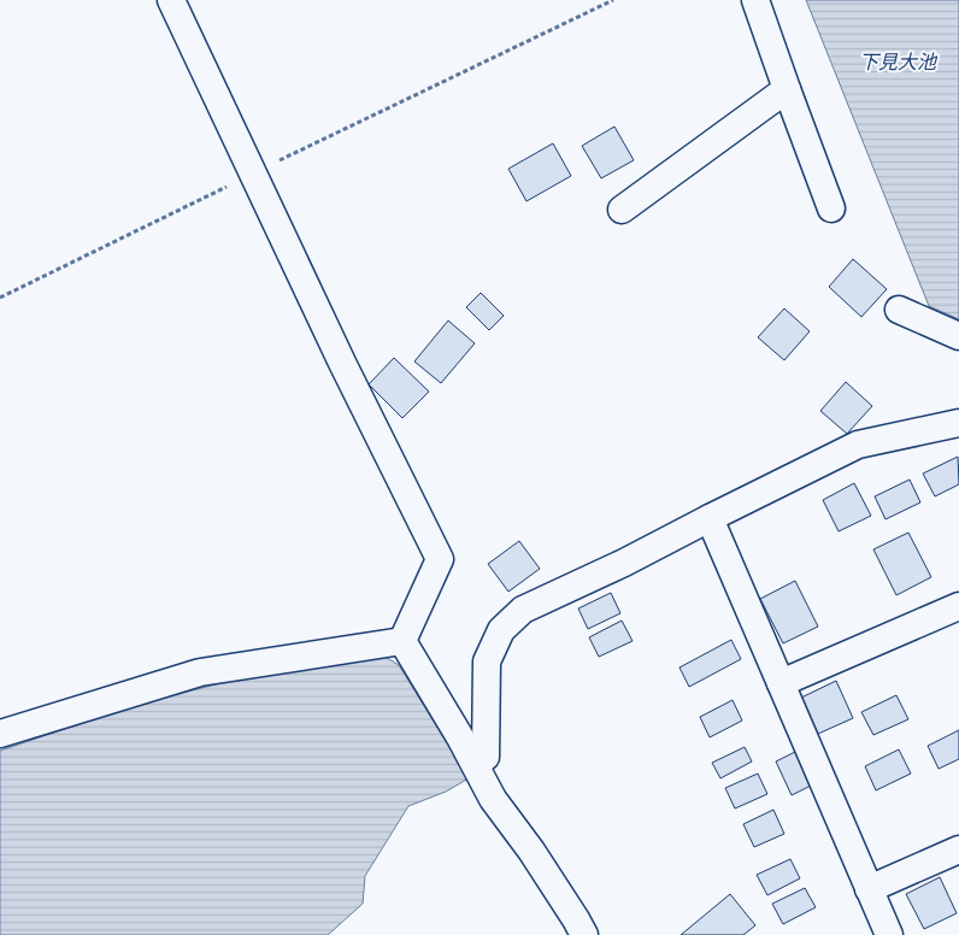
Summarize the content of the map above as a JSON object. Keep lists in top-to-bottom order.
{
  "water": ["下見大池"]
}
